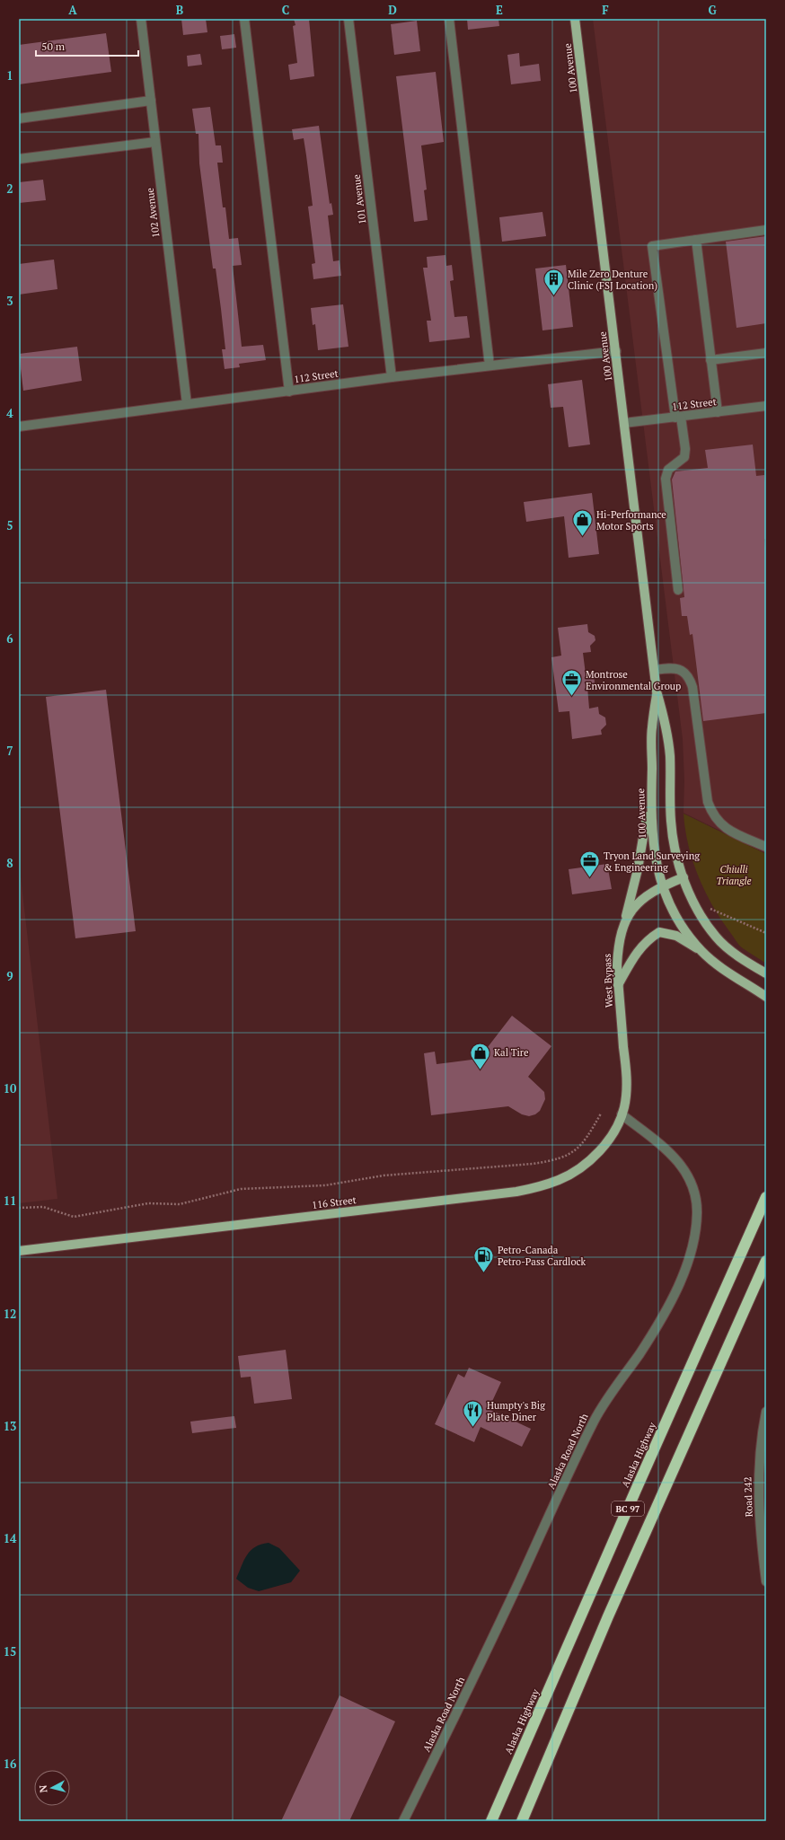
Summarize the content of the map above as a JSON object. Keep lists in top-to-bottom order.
{
  "streets": {
    "highway": ["Alaska Highway", "BC 97"],
    "main road": ["100 Avenue", "West Bypass", "116 Street"],
    "street": [
      "101 Avenue",
      "102 Avenue",
      "112 Street",
      "Alaska Road North",
      "Road 242"
    ]
  },
  "crossings": [
    ["100 Avenue", "112 Street"],
    ["100 Avenue", "West Bypass"],
    ["101 Avenue", "112 Street"],
    ["102 Avenue", "112 Street"],
    ["West Bypass", "116 Street"],
    ["West Bypass", "Alaska Road North"],
    ["116 Street", "Alaska Road North"]
  ],
  "parks": ["Chiulli Triangle"],
  "places": {
    "building": ["Mile Zero Denture Clinic (FSJ Location)"],
    "shop": ["Hi-Performance Motor Sports", "Kal Tire"],
    "office": ["Montrose Environmental Group", "Tryon Land Surveying & Engineering"],
    "fuel station": ["Petro-Canada Petro-Pass Cardlock"],
    "restaurant": ["Humpty's Big Plate Diner"]
  },
  "scale_bar": "50 m",
  "north": "left",
  "grid": {
    "columns": [
      "A",
      "B",
      "C",
      "D",
      "E",
      "F",
      "G"
    ],
    "rows": [
      "1",
      "2",
      "3",
      "4",
      "5",
      "6",
      "7",
      "8",
      "9",
      "10",
      "11",
      "12",
      "13",
      "14",
      "15",
      "16"
    ]
  }
}
